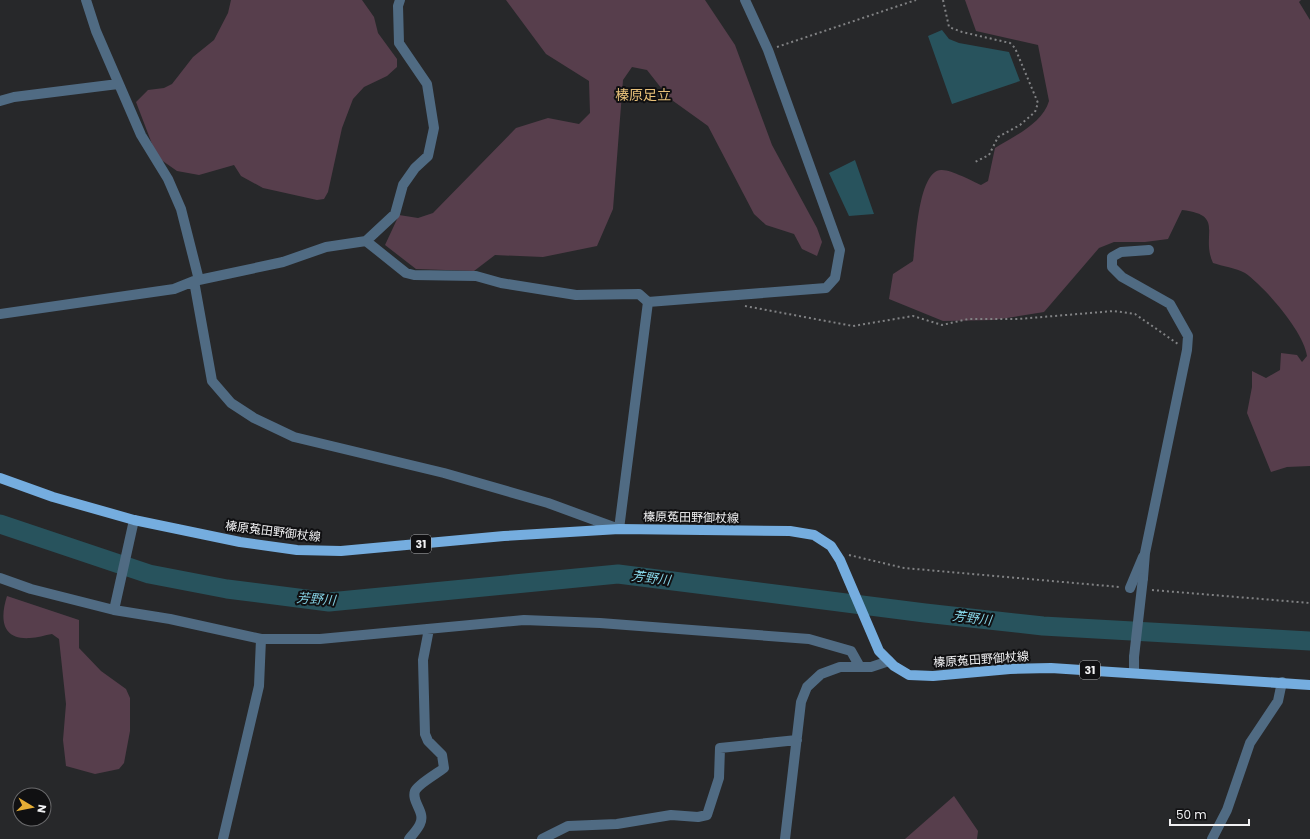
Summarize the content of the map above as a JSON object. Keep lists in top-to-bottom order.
{
  "streets": {
    "main road": ["榛原菟田野御杖線", "31"]
  },
  "districts": ["榛原足立"],
  "water": ["芳野川"],
  "scale_bar": "50 m",
  "north": "right"
}
